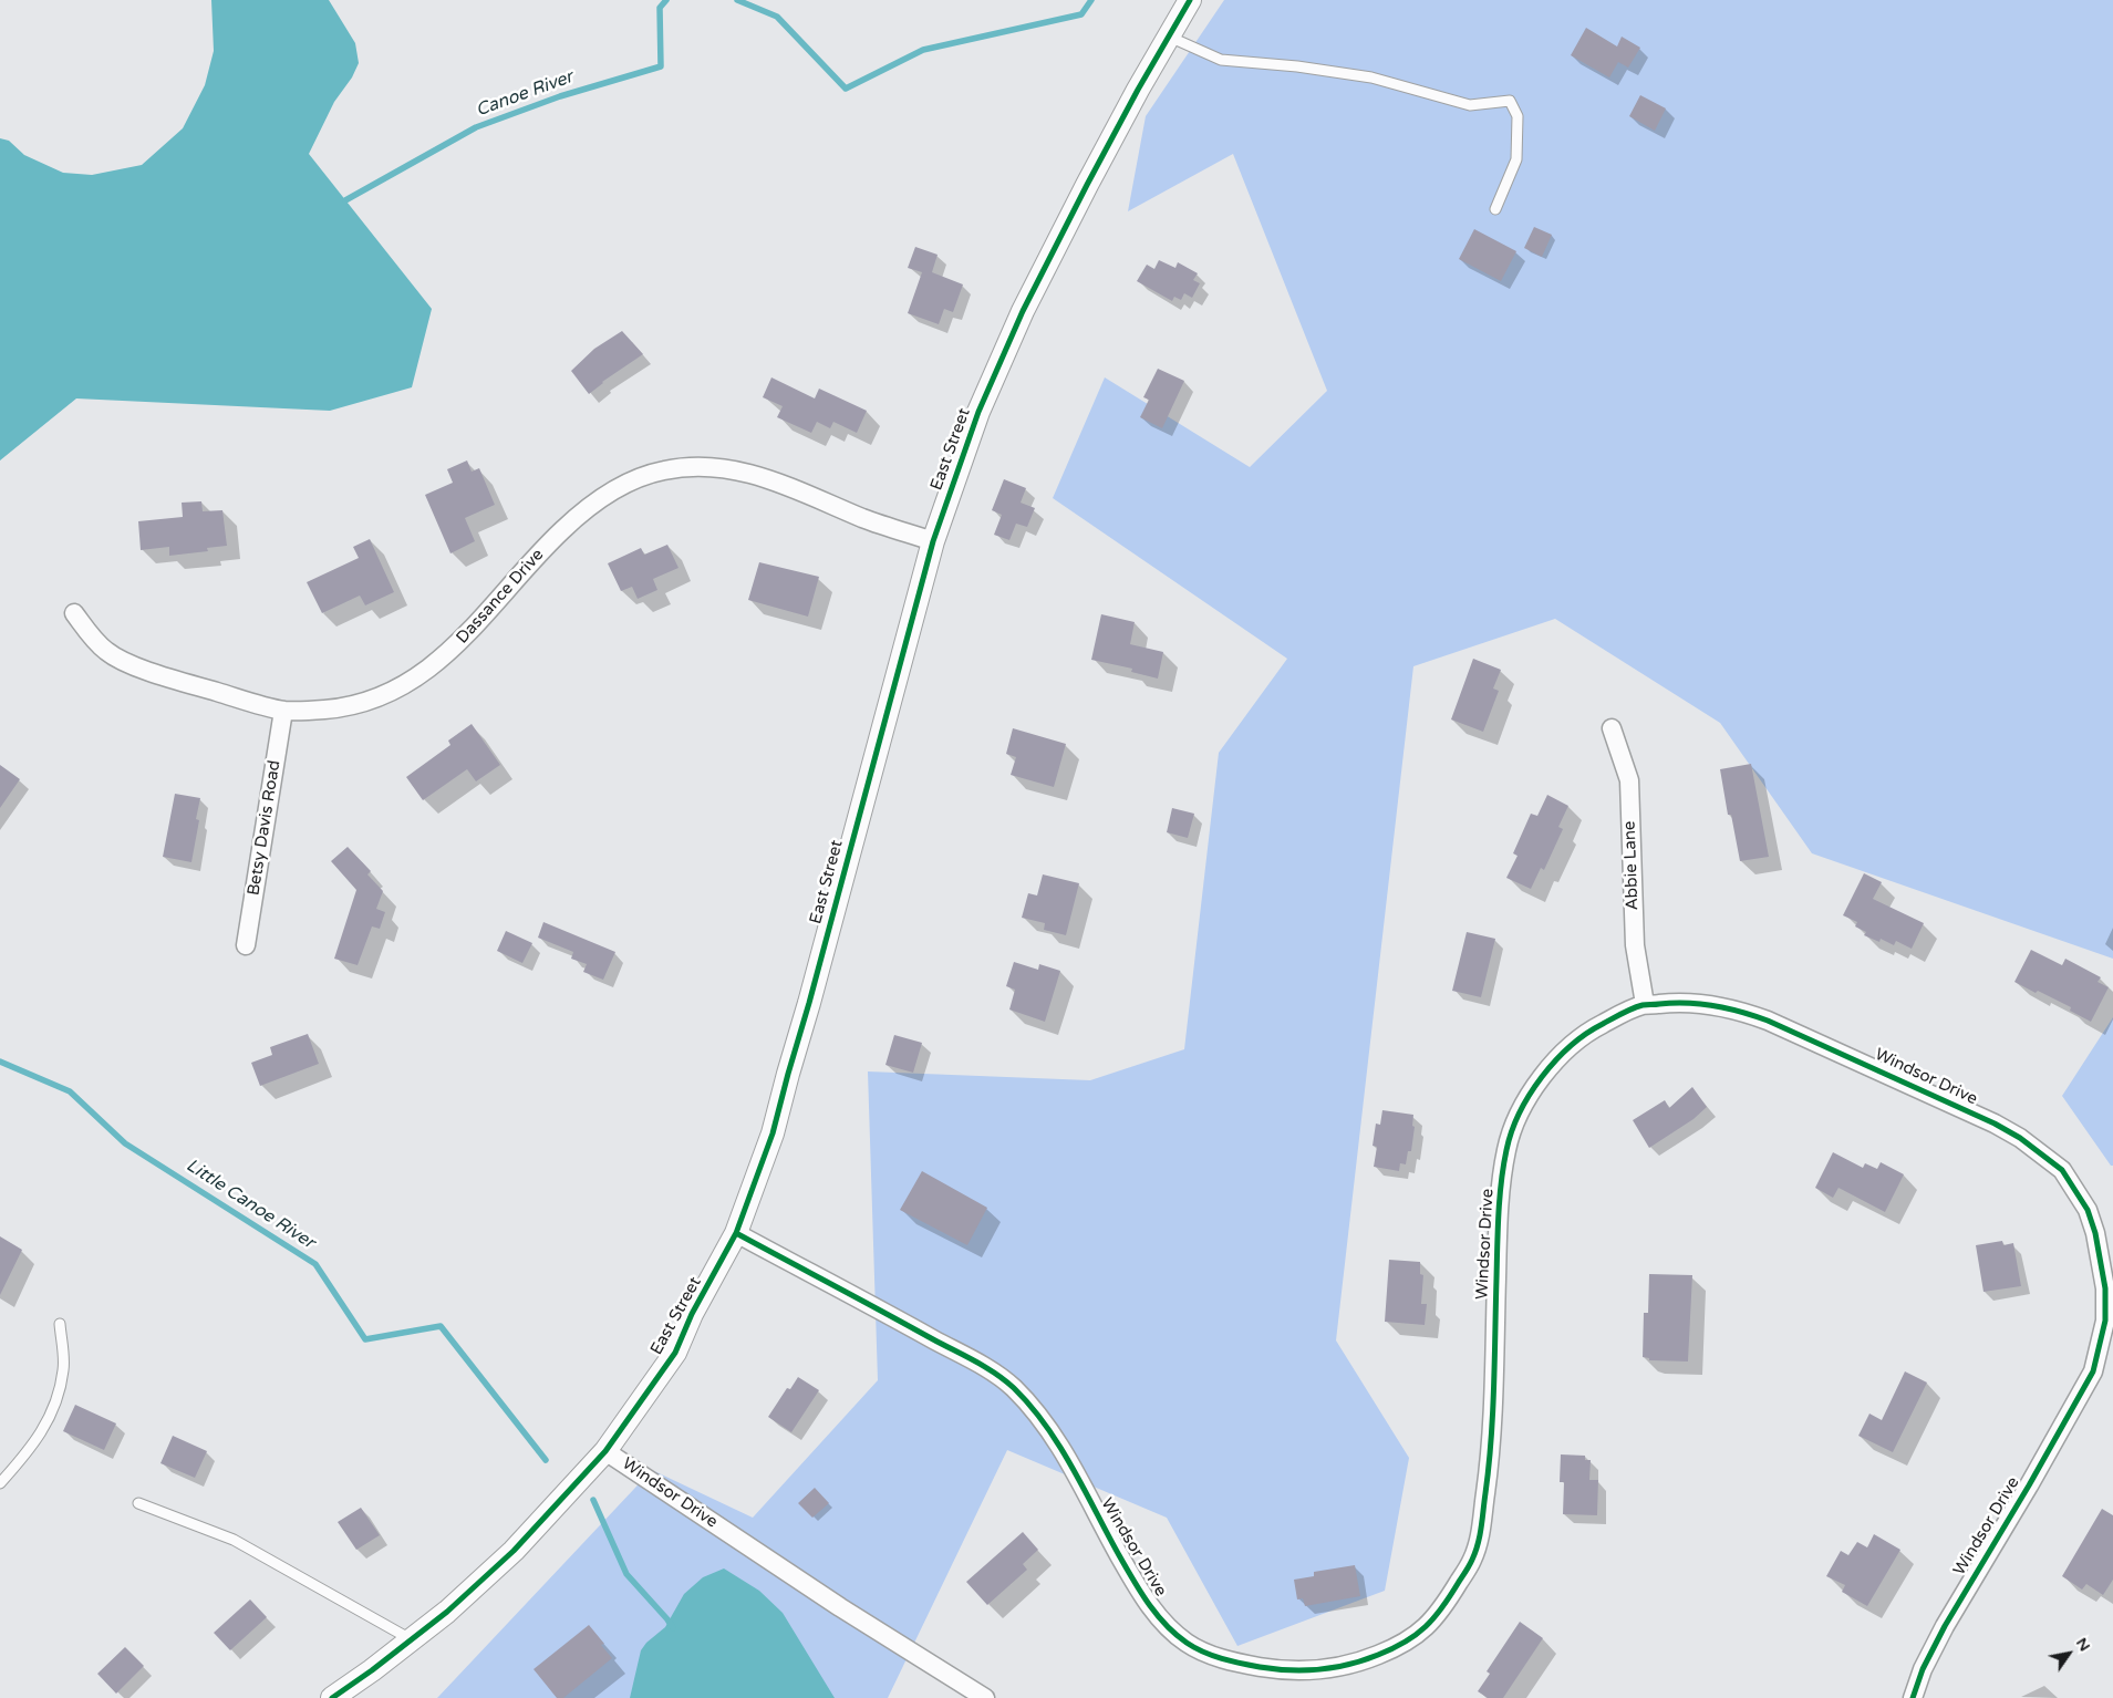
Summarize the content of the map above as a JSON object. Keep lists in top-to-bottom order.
{
  "streets": {
    "street": [
      "East Street",
      "Dassance Drive",
      "Betsy Davis Road",
      "Abbie Lane",
      "Windsor Drive"
    ]
  },
  "crossings": [
    ["East Street", "Dassance Drive"],
    ["East Street", "Windsor Drive"],
    ["Dassance Drive", "Betsy Davis Road"],
    ["Abbie Lane", "Windsor Drive"]
  ],
  "water": ["Canoe River", "Little Canoe River"],
  "north": "top right"
}
